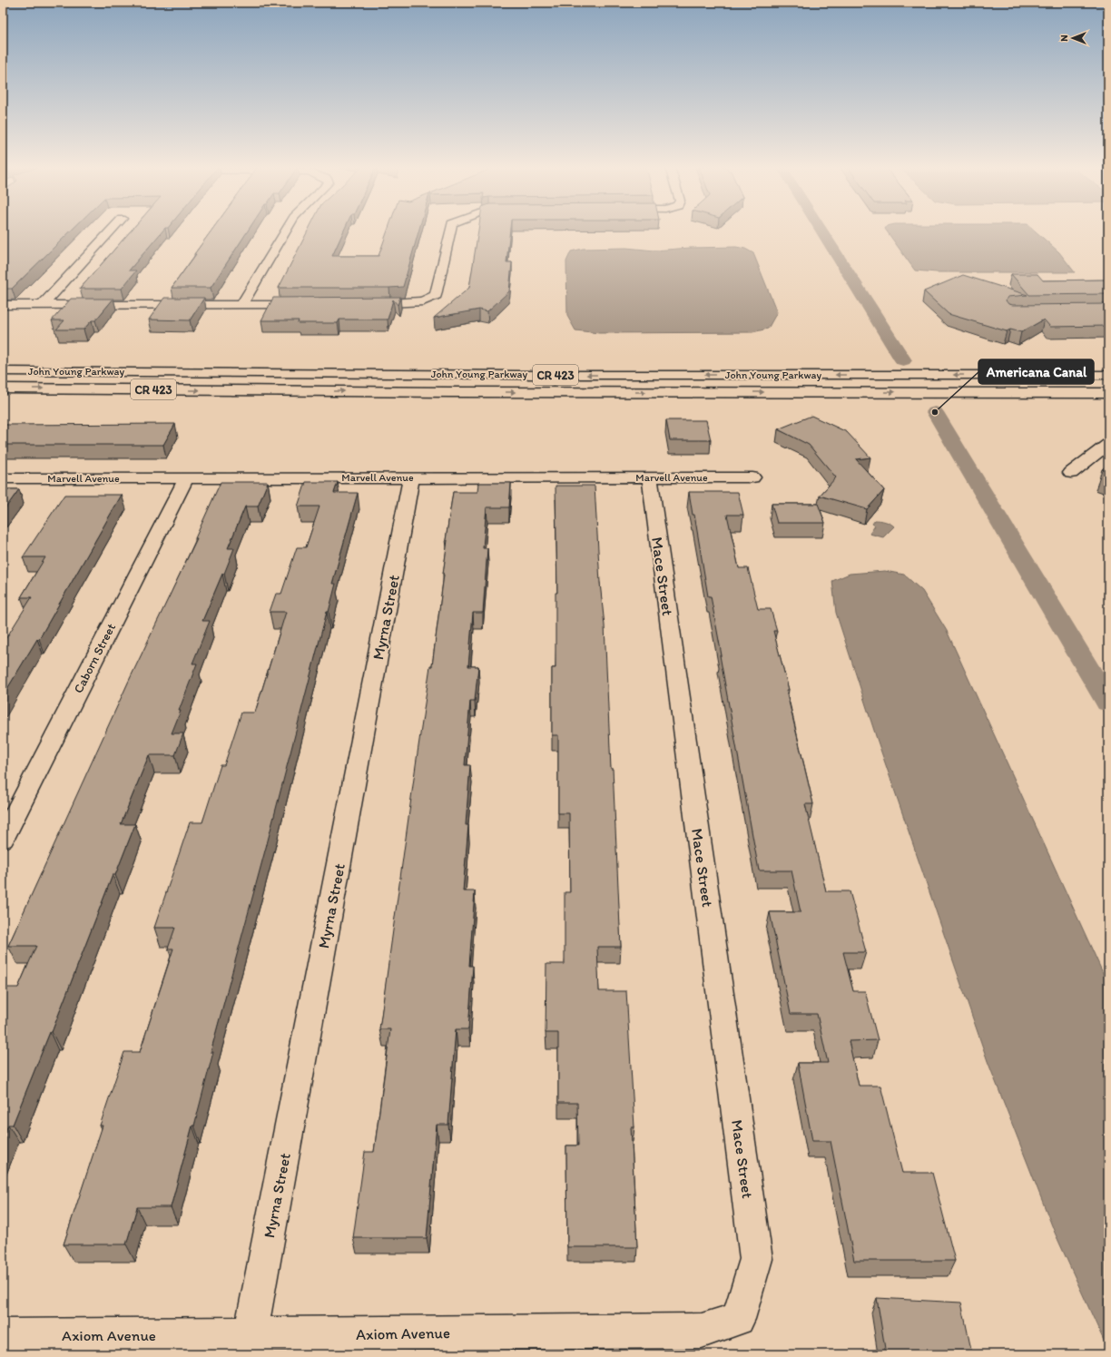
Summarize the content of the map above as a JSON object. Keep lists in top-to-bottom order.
{
  "streets": {
    "main road": [
      "John Young Parkway",
      "CR 423",
      "Marvell Avenue",
      "Mace Street",
      "Myrna Street",
      "Caborn Street",
      "Axiom Avenue"
    ]
  },
  "crossings": [
    ["Marvell Avenue", "Mace Street"],
    ["Marvell Avenue", "Myrna Street"],
    ["Marvell Avenue", "Caborn Street"],
    ["Mace Street", "Axiom Avenue"],
    ["Myrna Street", "Axiom Avenue"]
  ],
  "places": ["Americana Canal"],
  "north": "left"
}
